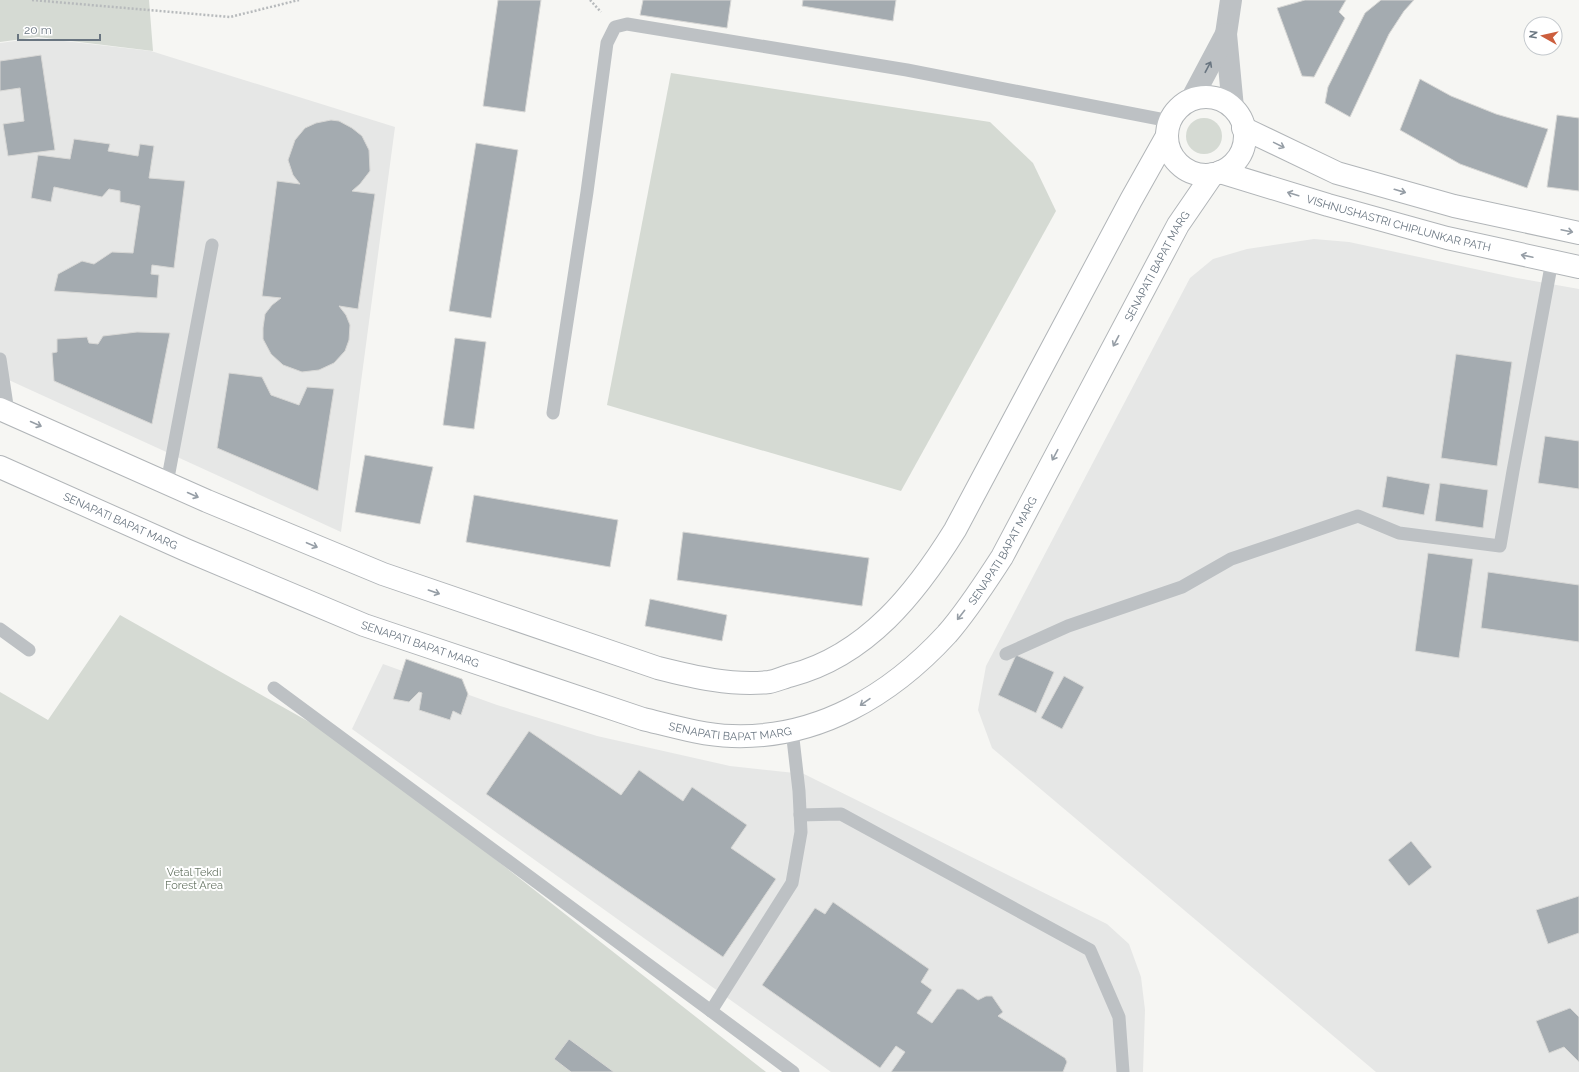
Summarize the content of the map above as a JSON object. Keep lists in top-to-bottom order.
{
  "streets": {
    "main road": ["VISHNUSHASTRI CHIPLUNKAR PATH", "SENAPATI BAPAT MARG"]
  },
  "crossings": [
    ["VISHNUSHASTRI CHIPLUNKAR PATH", "SENAPATI BAPAT MARG"]
  ],
  "one_way": ["SENAPATI BAPAT MARG"],
  "parks": ["Vetal Tekdi Forest Area"],
  "scale_bar": "20 m",
  "north": "left"
}
